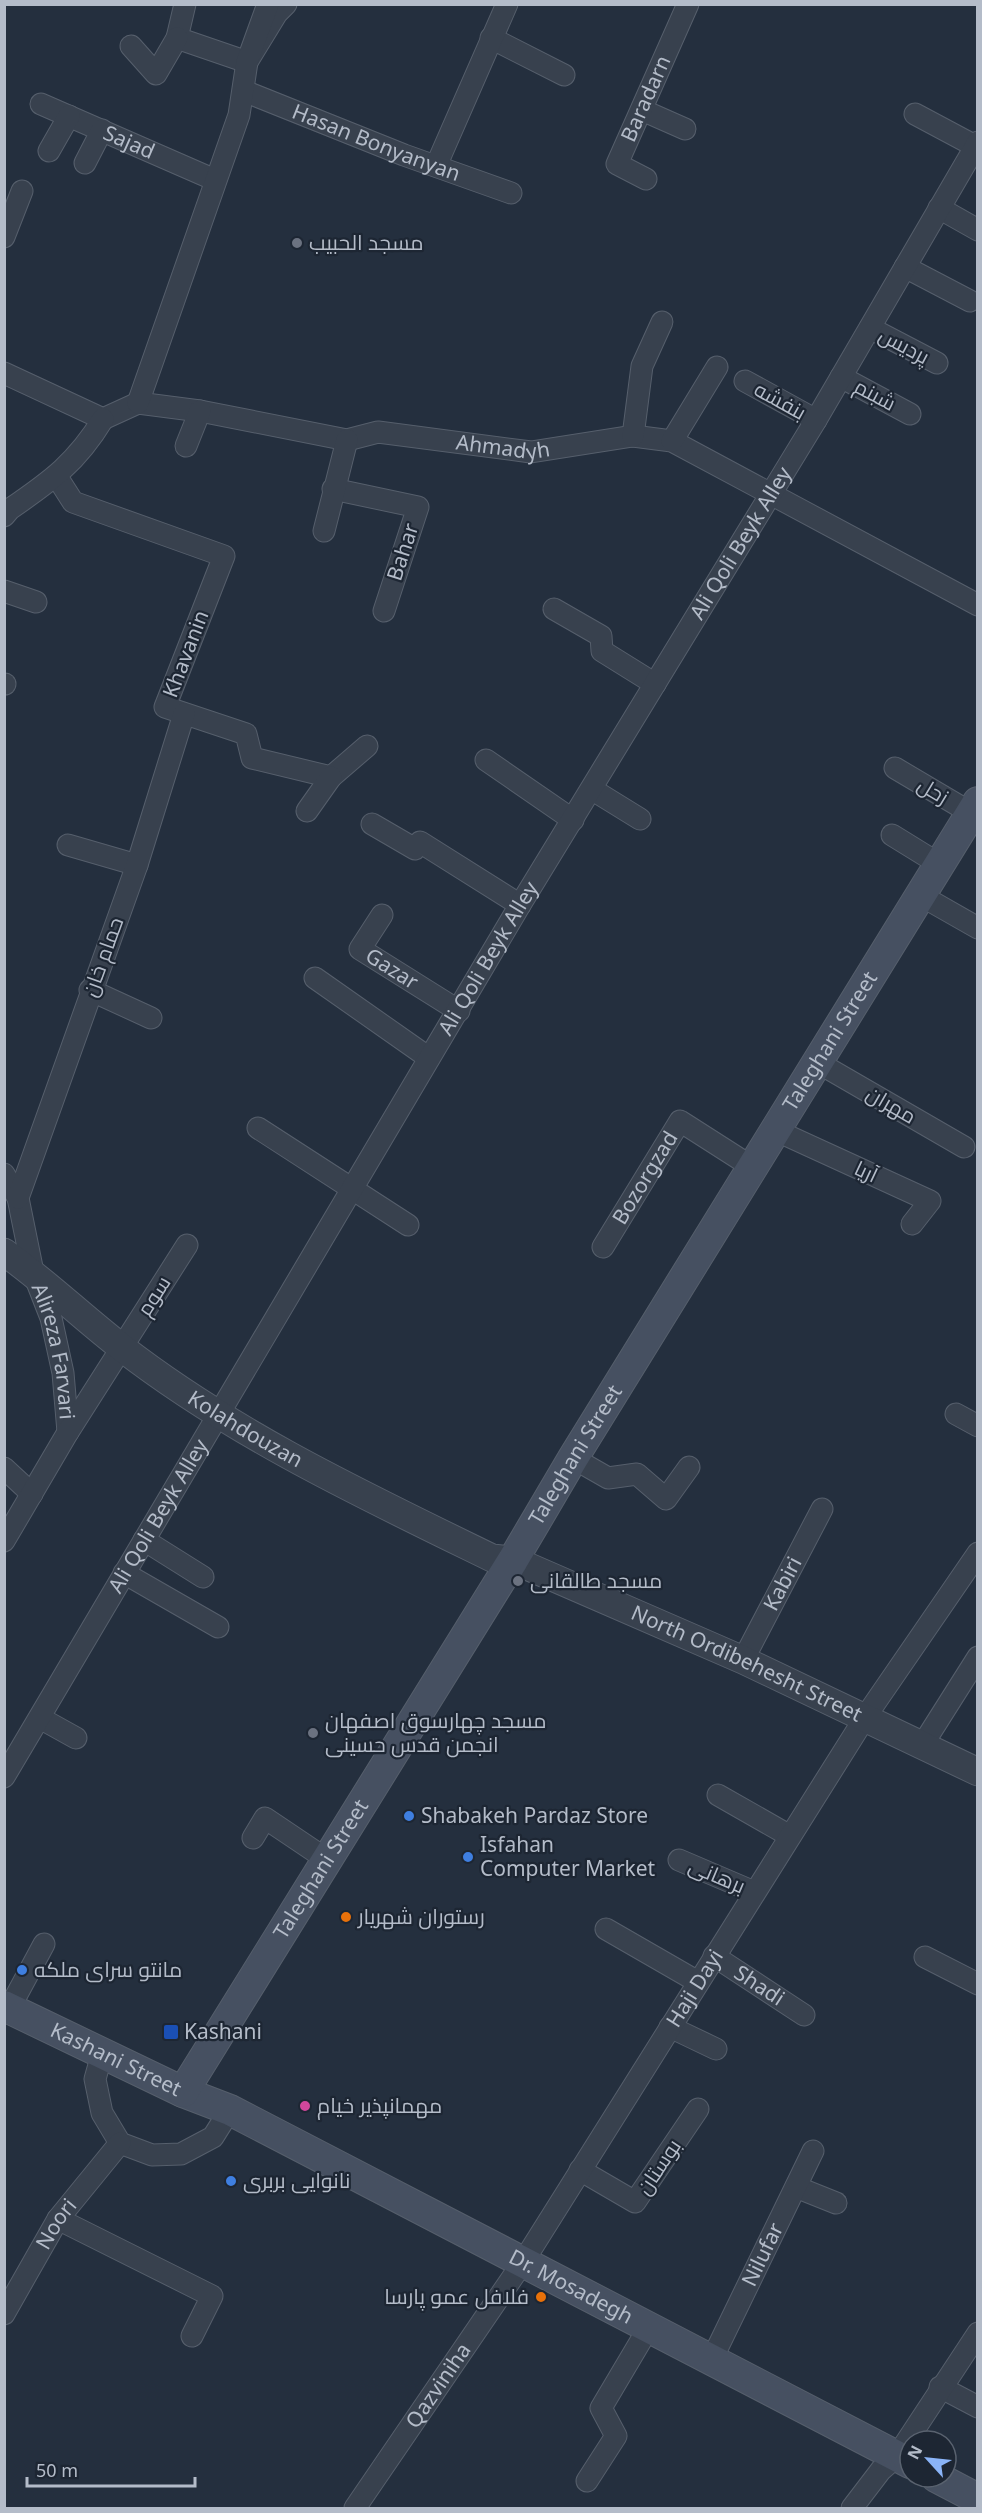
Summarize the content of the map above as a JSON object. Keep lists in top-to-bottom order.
{
  "streets": {
    "main road": ["Taleghani Street", "Kashani Street", "Dr. Mosadegh"],
    "street": [
      "Baradarn",
      "Sajad",
      "Hasan Bonyanyan",
      "پردیس",
      "شبنم",
      "بنفشه",
      "Ahmadyh",
      "Ali Qoli Beyk Alley",
      "Bahar",
      "Khavanin",
      "زحل",
      "حمام خان",
      "Gazar",
      "مهران",
      "آریا",
      "Bozorgzad",
      "سوم",
      "Alireza Farvari",
      "Kolahdouzan",
      "Kabiri",
      "North Ordibehesht Street",
      "برهانی",
      "Shadi",
      "Haji Dayi",
      "بوستان",
      "Noori",
      "Nilufar",
      "Qazviniha"
    ]
  },
  "crossings": [
    ["پردیس", "Ali Qoli Beyk Alley"],
    ["شبنم", "Ali Qoli Beyk Alley"],
    ["بنفشه", "Ali Qoli Beyk Alley"],
    ["Ahmadyh", "Ali Qoli Beyk Alley"],
    ["Ali Qoli Beyk Alley", "Gazar"],
    ["Ali Qoli Beyk Alley", "Kolahdouzan"],
    ["Khavanin", "حمام خان"],
    ["زحل", "Taleghani Street"],
    ["حمام خان", "Alireza Farvari"],
    ["Taleghani Street", "مهران"],
    ["Taleghani Street", "آریا"],
    ["Taleghani Street", "Bozorgzad"],
    ["Taleghani Street", "Kolahdouzan"],
    ["Taleghani Street", "North Ordibehesht Street"],
    ["Taleghani Street", "Kashani Street"],
    ["سوم", "Alireza Farvari"],
    ["سوم", "Kolahdouzan"],
    ["Alireza Farvari", "Kolahdouzan"],
    ["Kolahdouzan", "North Ordibehesht Street"],
    ["Kabiri", "North Ordibehesht Street"],
    ["North Ordibehesht Street", "Haji Dayi"],
    ["برهانی", "Haji Dayi"],
    ["Shadi", "Haji Dayi"],
    ["Haji Dayi", "بوستان"],
    ["Haji Dayi", "Dr. Mosadegh"],
    ["Haji Dayi", "Qazviniha"],
    ["Kashani Street", "Dr. Mosadegh"],
    ["Nilufar", "Dr. Mosadegh"],
    ["Dr. Mosadegh", "Qazviniha"]
  ],
  "places": {
    "other": [
      "مسجد الحبیب",
      "مسجد طالقانی",
      "مسجد چهارسوق اصفهان انجمن قدس حسینی",
      "Shabakeh Pardaz Store",
      "Isfahan Computer Market",
      "رستوران شهریار",
      "مانتو سرای ملکه",
      "مهمانپذیر خیام",
      "نانوایی بربری",
      "فلافل عمو پارسا"
    ],
    "transit": ["Kashani"]
  },
  "scale_bar": "50 m",
  "north": "top left"
}
